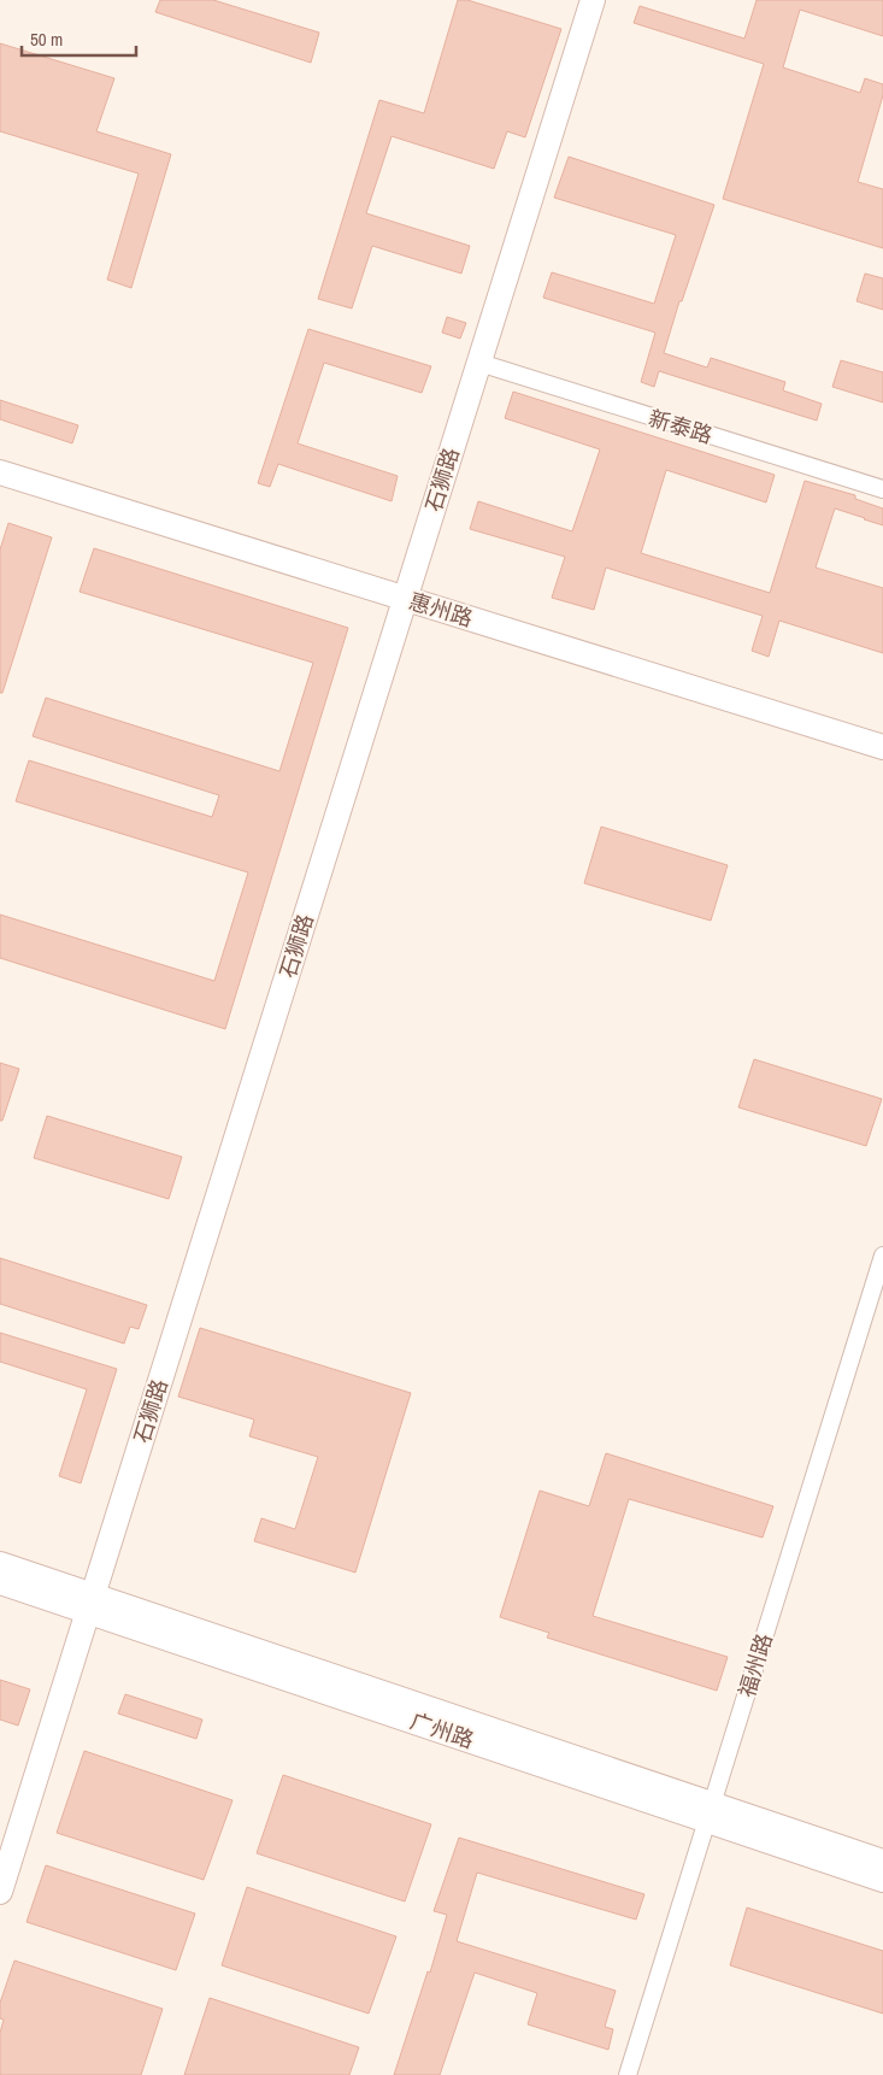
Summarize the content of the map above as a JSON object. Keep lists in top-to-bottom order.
{
  "streets": {
    "street": [
      "新泰路",
      "石狮路",
      "惠州路",
      "福州路",
      "广州路"
    ]
  },
  "crossings": [
    ["新泰路", "石狮路"],
    ["石狮路", "广州路"],
    ["福州路", "广州路"]
  ],
  "scale_bar": "50 m"
}
